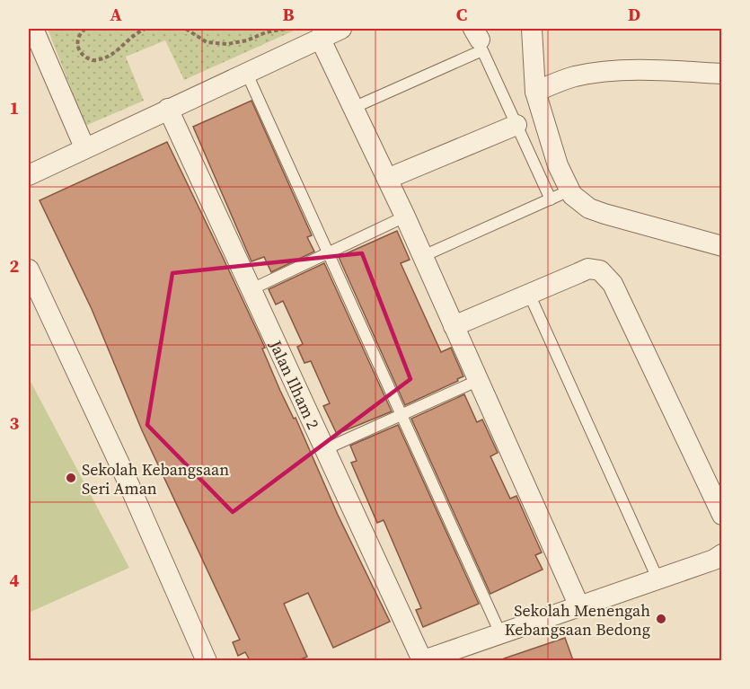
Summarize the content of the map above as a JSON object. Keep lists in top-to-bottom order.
{
  "streets": {
    "street": ["Jalan Ilham 2"]
  },
  "places": ["Sekolah Kebangsaan Seri Aman", "Sekolah Menengah Kebangsaan Bedong"],
  "grid": {
    "columns": [
      "A",
      "B",
      "C",
      "D"
    ],
    "rows": [
      "1",
      "2",
      "3",
      "4"
    ]
  }
}
